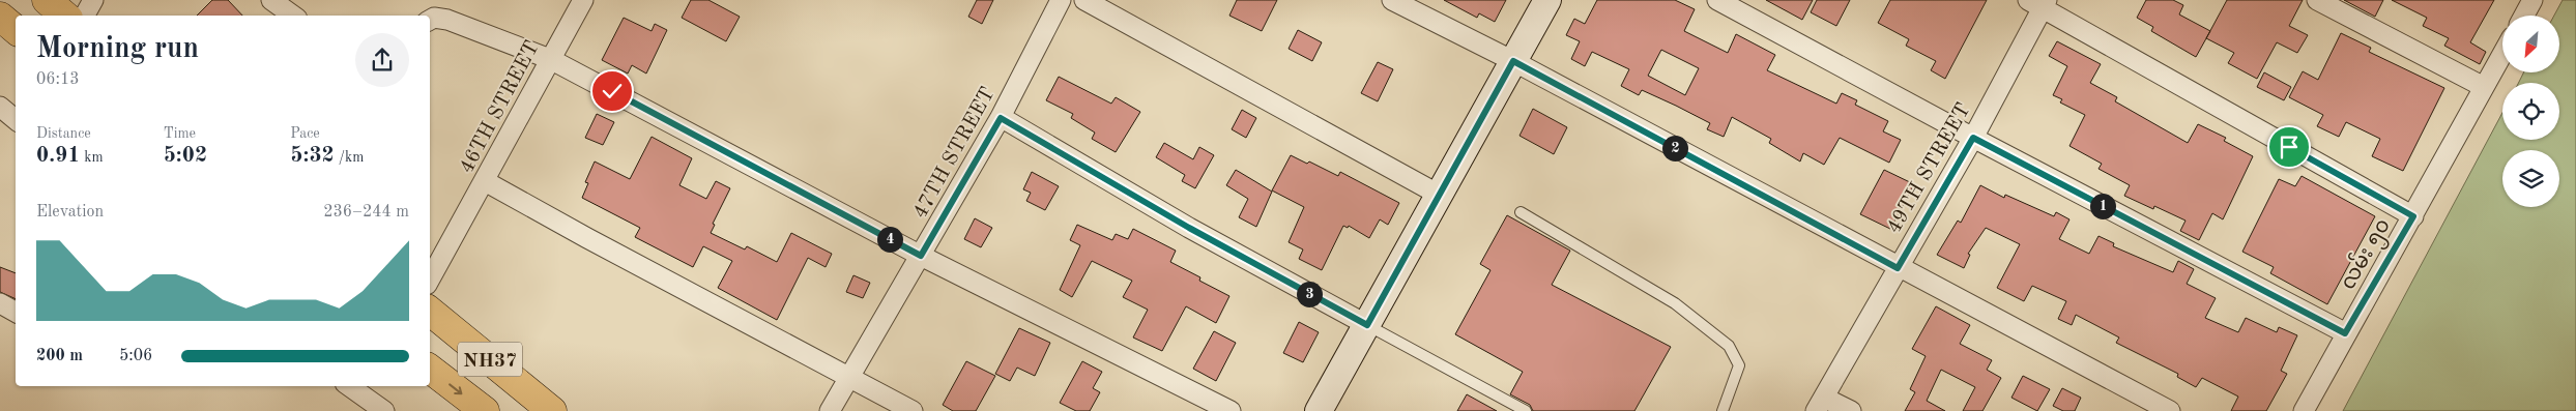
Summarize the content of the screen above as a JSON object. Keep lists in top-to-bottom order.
{
  "streets": {
    "highway": ["NH37"],
    "street": [
      "46TH STREET",
      "47TH STREET",
      "49TH STREET",
      "လမ်း ၅၀"
    ]
  },
  "north": "bottom left",
  "page": {
    "heading": ["Morning run", "06:13"],
    "stats": [
      ["Distance", "0.91 km"],
      ["Time", "5:02"],
      ["Pace", "5:32 /km"]
    ],
    "pins": [
      "2",
      "1",
      "4",
      "3"
    ],
    "chart": ["Elevation", "236–244 m"],
    "list": [
      {
        "name": "200 m",
        "note": "5:06"
      }
    ]
  }
}
